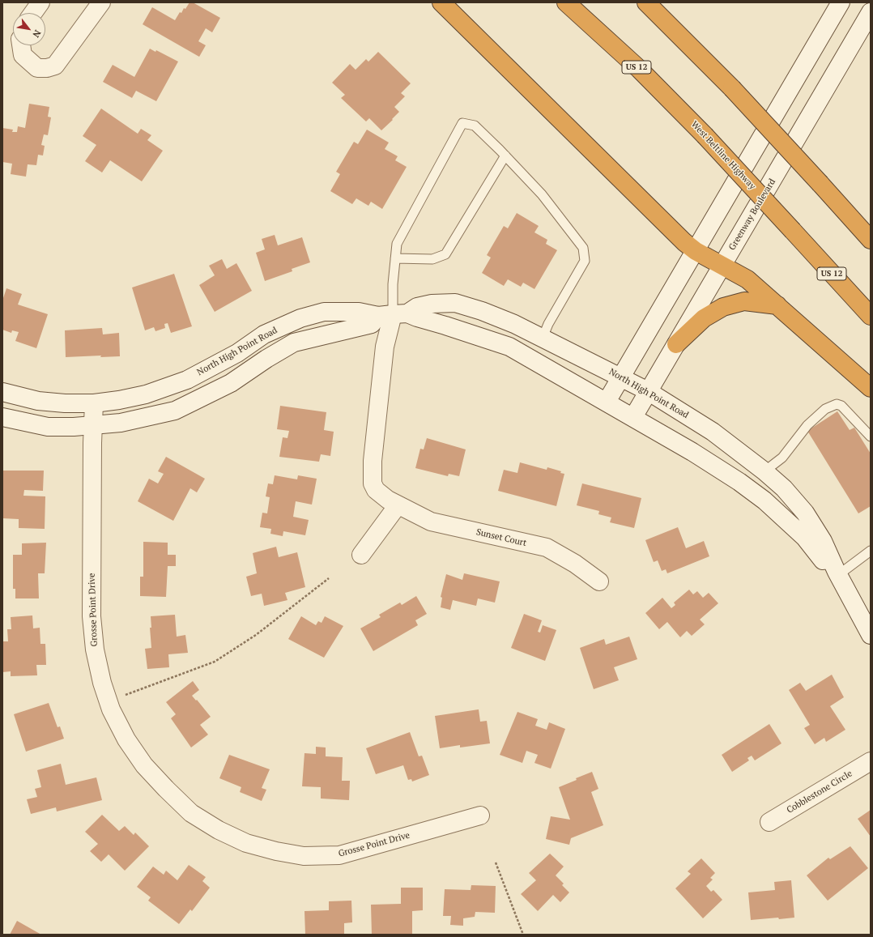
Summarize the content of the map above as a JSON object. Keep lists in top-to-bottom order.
{
  "streets": {
    "highway": ["US 12", "West Beltline Highway"],
    "street": [
      "Greenway Boulevard",
      "North High Point Road",
      "Sunset Court",
      "Grosse Point Drive",
      "Cobblestone Circle"
    ]
  },
  "crossings": [
    ["Greenway Boulevard", "North High Point Road"],
    ["North High Point Road", "Sunset Court"],
    ["North High Point Road", "Grosse Point Drive"]
  ],
  "north": "bottom right"
}
